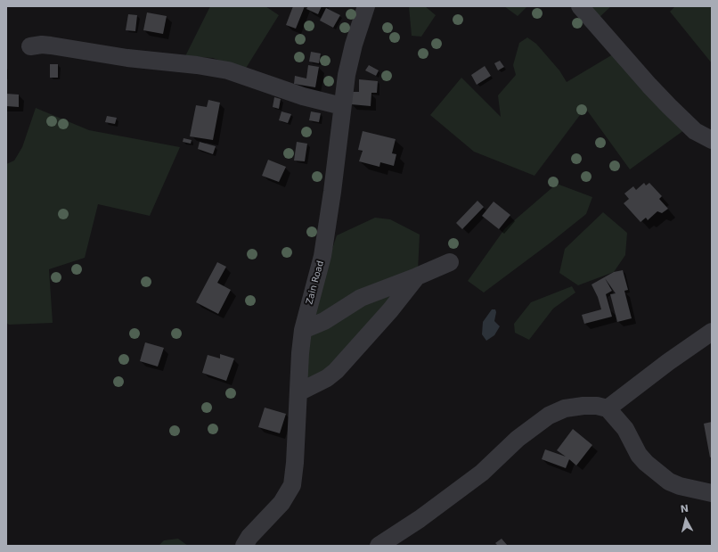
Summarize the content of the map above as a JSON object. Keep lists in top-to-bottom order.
{
  "streets": {
    "street": ["Zain Road"]
  },
  "north": "top"
}
